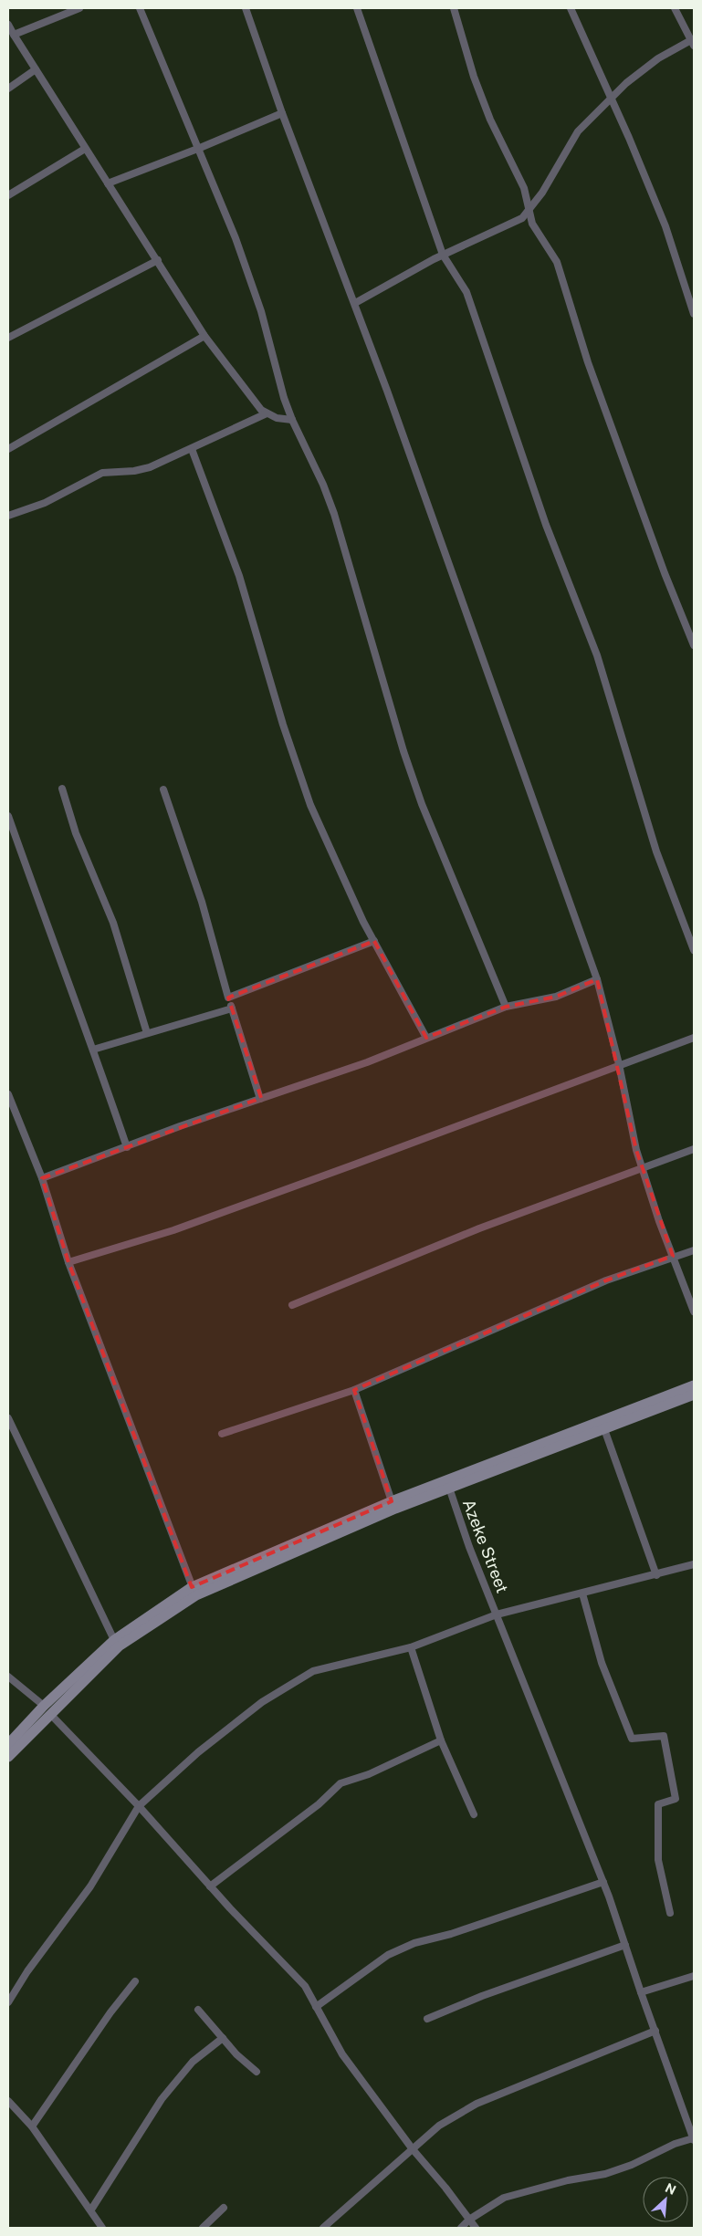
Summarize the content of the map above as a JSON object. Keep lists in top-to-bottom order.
{
  "streets": {
    "street": ["Azeke Street"]
  },
  "north": "top right"
}
